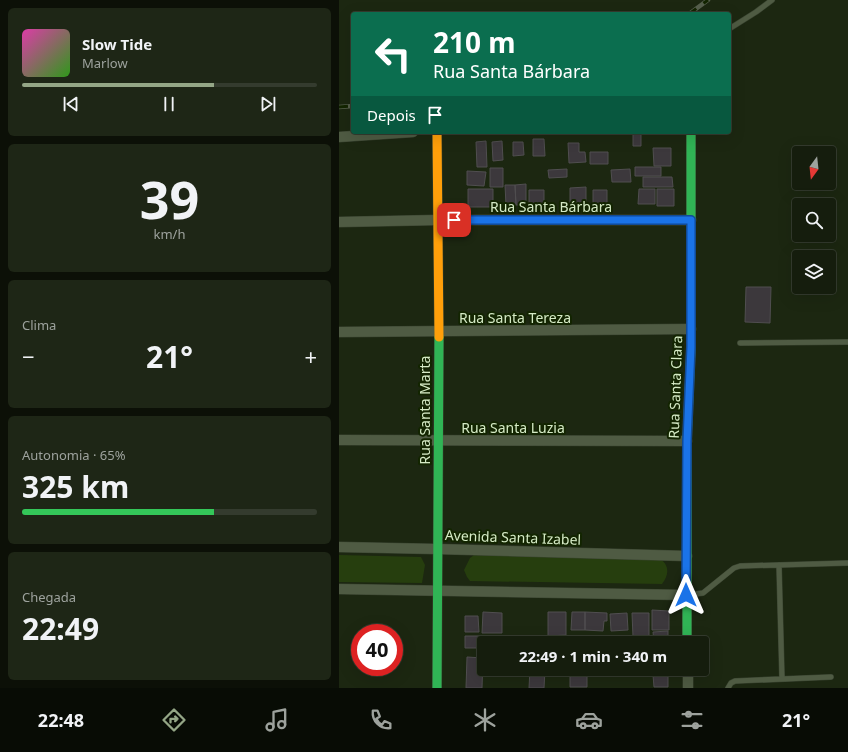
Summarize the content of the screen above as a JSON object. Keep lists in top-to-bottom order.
{
  "streets": {
    "street": [
      "Rua Santa Bárbara",
      "Rua Santa Tereza",
      "Rua Santa Clara",
      "Rua Santa Marta",
      "Rua Santa Luzia",
      "Avenida Santa Izabel"
    ]
  },
  "crossings": [
    ["Rua Santa Bárbara", "Rua Santa Clara"],
    ["Rua Santa Bárbara", "Rua Santa Marta"],
    ["Rua Santa Tereza", "Rua Santa Clara"],
    ["Rua Santa Tereza", "Rua Santa Marta"],
    ["Rua Santa Clara", "Rua Santa Luzia"],
    ["Rua Santa Clara", "Avenida Santa Izabel"],
    ["Rua Santa Marta", "Rua Santa Luzia"],
    ["Rua Santa Marta", "Avenida Santa Izabel"]
  ],
  "north": "bottom",
  "page": {
    "turn": ["210 m", "Rua Santa Bárbara"],
    "song": ["Slow Tide", "Marlow"],
    "then": "Depois",
    "tile": [
      ["39", "km/h"],
      "Clima",
      ["Autonomia · 65%", "325 km"],
      ["Chegada", "22:49"]
    ],
    "heat": ["−", "21°", "+"],
    "limit": "40",
    "trip": "22:49 · 1 min · 340 m",
    "tabs": ["22:48", "21°"]
  }
}
